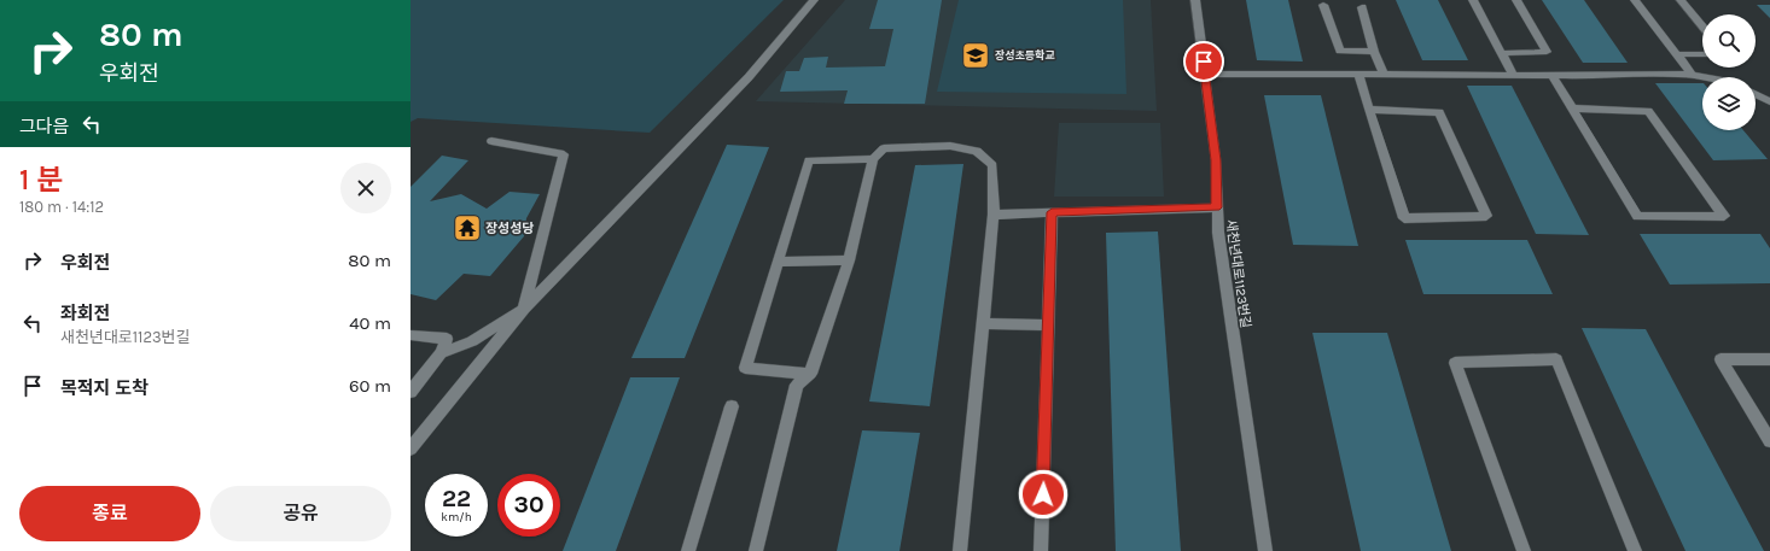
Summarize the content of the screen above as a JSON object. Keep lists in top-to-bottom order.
{
  "streets": {
    "street": ["새천년대로1123번길"]
  },
  "places": {
    "school or university": ["장성초등학교"],
    "temple": ["장성성당"]
  },
  "page": {
    "turn": ["80 m", "우회전"],
    "then": "그다음",
    "heading": ["1 분", "180 m · 14:12"],
    "list": [
      {
        "name": "우회전",
        "value": "80 m"
      },
      {
        "name": "좌회전",
        "note": "새천년대로1123번길",
        "value": "40 m"
      },
      {
        "name": "목적지 도착",
        "value": "60 m"
      }
    ],
    "speed": "22 km/h",
    "limit": "30",
    "buttons": ["종료", "공유"]
  }
}
